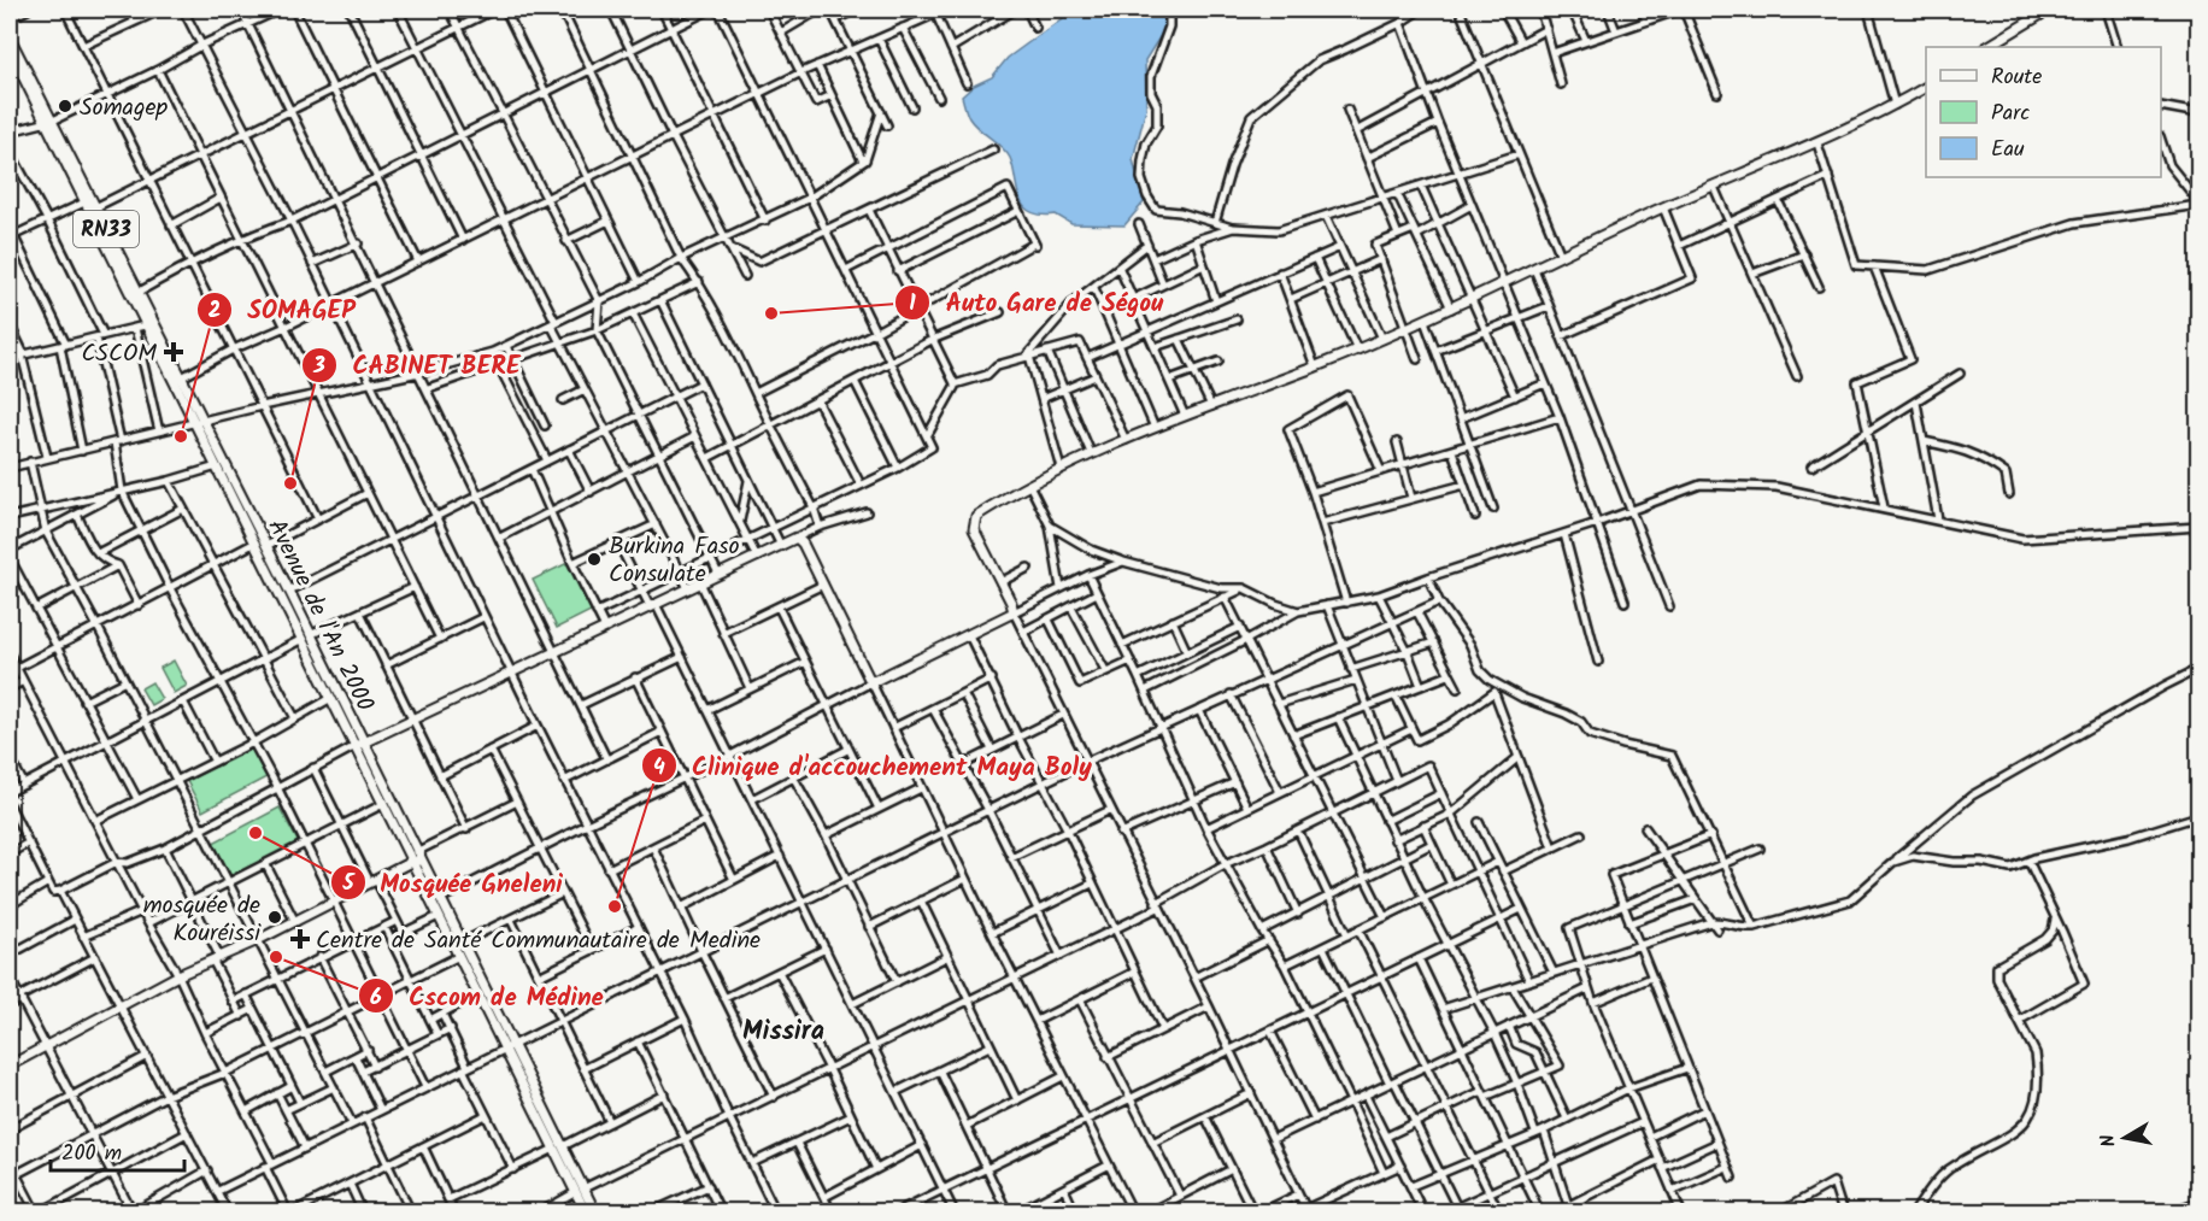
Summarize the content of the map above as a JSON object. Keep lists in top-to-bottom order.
{
  "streets": {
    "main road": ["RN33", "Avenue de l'An 2000"]
  },
  "districts": ["Missira"],
  "places": {
    "other": [
      "Somagep",
      "Auto Gare de Ségou",
      "SOMAGEP",
      "CABINET BERE",
      "Burkina Faso Consulate",
      "Mosquée Gneleni",
      "Clinique d'accouchement Maya Boly",
      "mosquée de Kouréissi",
      "Cscom de Médine"
    ],
    "health": ["CSCOM", "Centre de Santé Communautaire de Medine"]
  },
  "legend": ["Route", "Parc", "Eau"],
  "scale_bar": "200 m",
  "north": "left"
}
